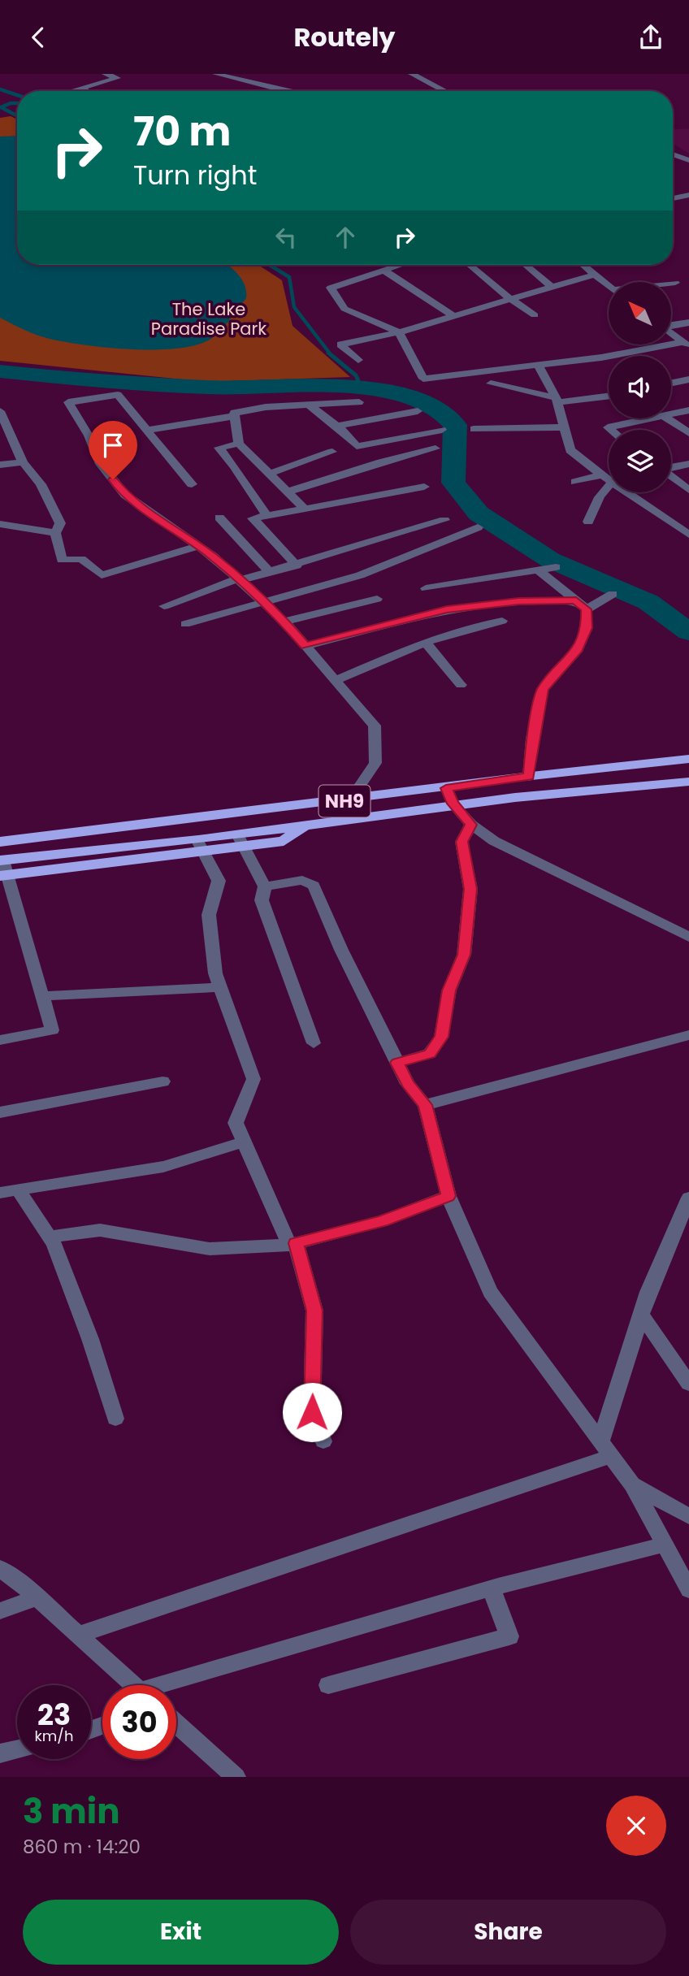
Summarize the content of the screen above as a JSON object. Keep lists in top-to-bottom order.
{
  "streets": {
    "highway": ["NH9"]
  },
  "parks": ["The Lake Paradise Park"],
  "north": "top left",
  "page": {
    "header": "Routely",
    "turn": ["70 m", "Turn right"],
    "speed": "23 km/h",
    "limit": "30",
    "heading": ["3 min", "860 m · 14:20"],
    "buttons": ["Exit", "Share"]
  }
}
